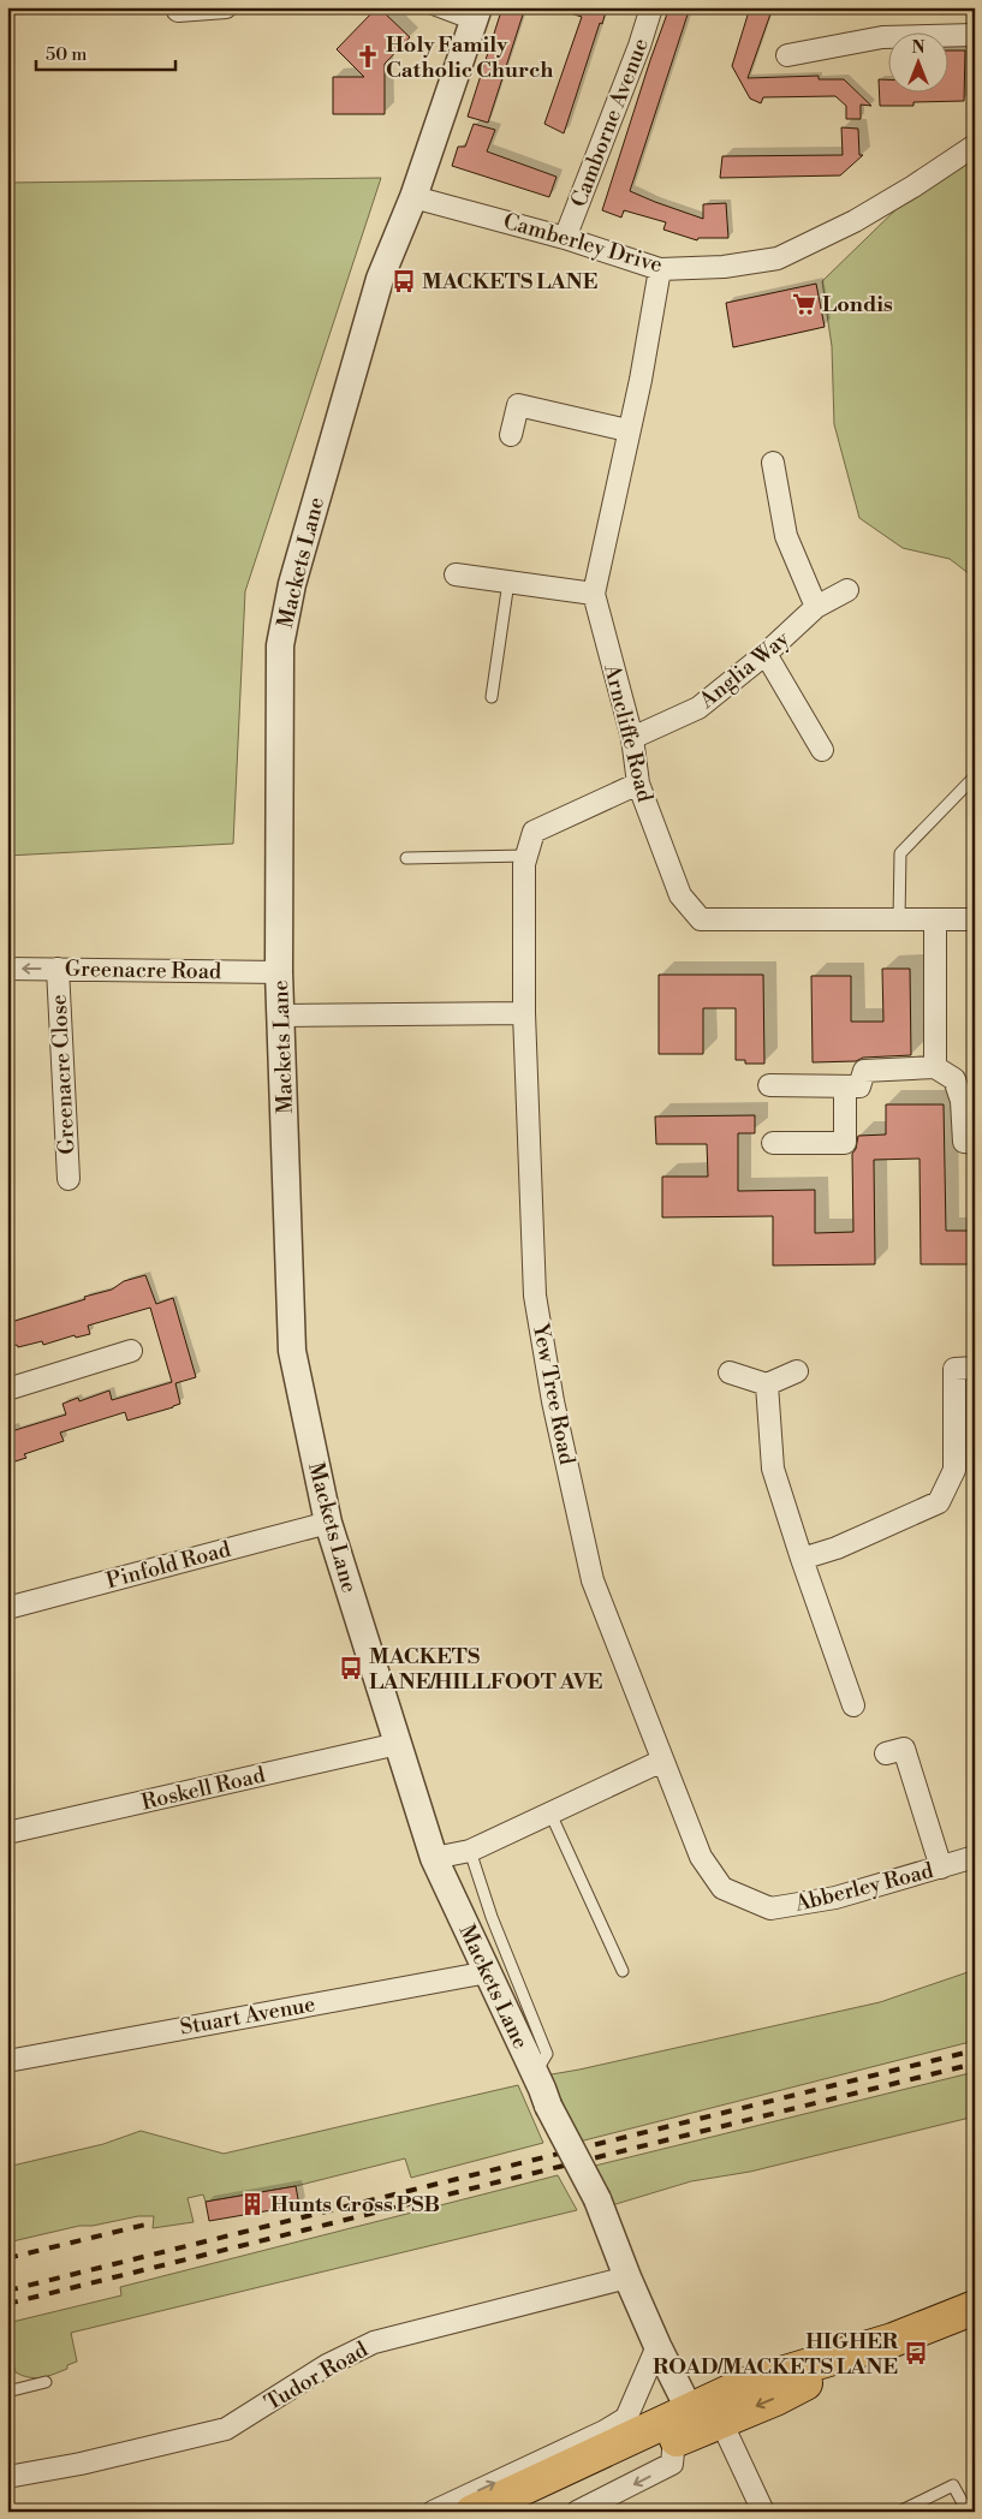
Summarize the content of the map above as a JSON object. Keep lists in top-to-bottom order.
{
  "streets": {
    "street": [
      "Camborne Avenue",
      "Camberley Drive",
      "Mackets Lane",
      "Anglia Way",
      "Arncliffe Road",
      "Greenacre Road",
      "Greenacre Close",
      "Yew Tree Road",
      "Pinfold Road",
      "Roskell Road",
      "Abberley Road",
      "Stuart Avenue",
      "Tudor Road"
    ]
  },
  "crossings": [
    ["Camborne Avenue", "Camberley Drive"],
    ["Camberley Drive", "Mackets Lane"],
    ["Camberley Drive", "Arncliffe Road"],
    ["Mackets Lane", "Greenacre Road"],
    ["Mackets Lane", "Pinfold Road"],
    ["Mackets Lane", "Roskell Road"],
    ["Mackets Lane", "Stuart Avenue"],
    ["Mackets Lane", "Tudor Road"],
    ["Anglia Way", "Arncliffe Road"],
    ["Arncliffe Road", "Yew Tree Road"],
    ["Greenacre Road", "Greenacre Close"],
    ["Yew Tree Road", "Abberley Road"]
  ],
  "places": {
    "church": ["Holy Family Catholic Church"],
    "bus stop": ["MACKETS LANE", "MACKETS LANE/HILLFOOT AVE", "HIGHER ROAD/MACKETS LANE"],
    "supermarket": ["Londis"],
    "building": ["Hunts Cross PSB"]
  },
  "scale_bar": "50 m",
  "north": "top"
}
